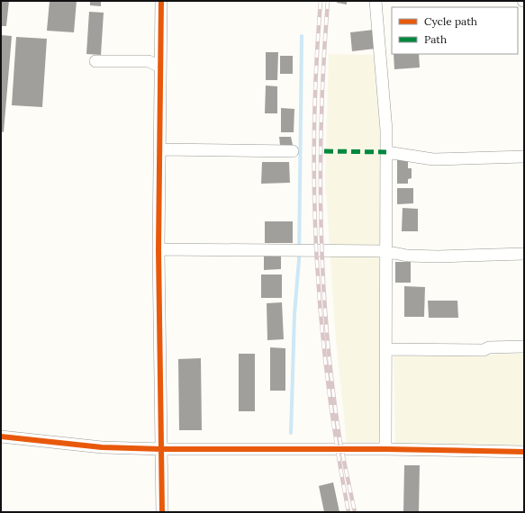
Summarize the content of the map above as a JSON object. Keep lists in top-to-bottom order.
{
  "legend": ["Cycle path", "Path"]
}
